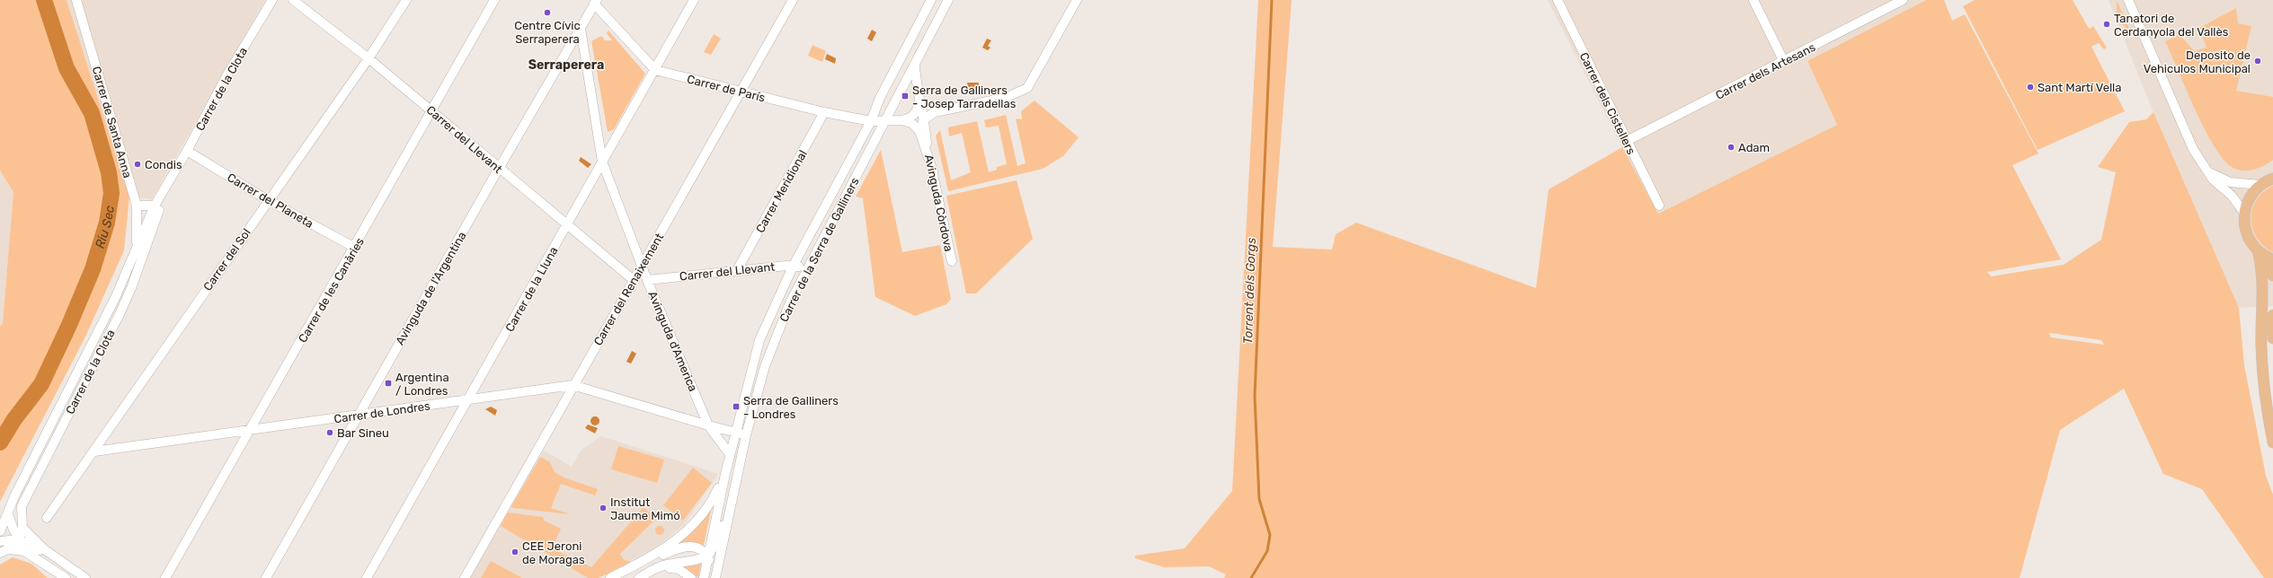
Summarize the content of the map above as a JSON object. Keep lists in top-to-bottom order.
{
  "streets": {
    "street": [
      "Carrer dels Artesans",
      "Carrer de París",
      "Carrer de la Clota",
      "Carrer dels Cistellers",
      "Carrer de Santa Anna",
      "Carrer del Llevant",
      "Carrer Meridional",
      "Carrer del Planeta",
      "Avinguda Còrdova",
      "Carrer de la Serra de Galliners",
      "Carrer del Sol",
      "Avinguda de l'Argentina",
      "Carrer de la Lluna",
      "Carrer del Renaixement",
      "Carrer de les Canàries",
      "Avinguda d'America",
      "Carrer de Londres"
    ]
  },
  "crossings": [
    ["Carrer dels Artesans", "Carrer dels Cistellers"],
    ["Carrer de París", "Carrer Meridional"],
    ["Carrer de París", "Carrer de la Serra de Galliners"],
    ["Carrer de París", "Carrer de la Lluna"],
    ["Carrer de París", "Carrer del Renaixement"],
    ["Carrer de la Clota", "Carrer de Santa Anna"],
    ["Carrer de la Clota", "Carrer del Planeta"],
    ["Carrer del Llevant", "Carrer Meridional"],
    ["Carrer del Llevant", "Carrer de la Serra de Galliners"],
    ["Carrer del Llevant", "Carrer del Sol"],
    ["Carrer del Llevant", "Avinguda de l'Argentina"],
    ["Carrer del Llevant", "Carrer de la Lluna"],
    ["Carrer del Llevant", "Carrer del Renaixement"],
    ["Carrer del Llevant", "Carrer de les Canàries"],
    ["Carrer del Llevant", "Avinguda d'America"],
    ["Carrer del Planeta", "Carrer del Sol"],
    ["Carrer del Planeta", "Carrer de les Canàries"],
    ["Avinguda Còrdova", "Carrer de la Serra de Galliners"],
    ["Carrer de la Serra de Galliners", "Carrer de Londres"],
    ["Carrer del Sol", "Carrer de Londres"],
    ["Avinguda de l'Argentina", "Avinguda d'America"],
    ["Avinguda de l'Argentina", "Carrer de Londres"],
    ["Carrer de la Lluna", "Avinguda d'America"],
    ["Carrer de la Lluna", "Carrer de Londres"],
    ["Carrer del Renaixement", "Avinguda d'America"],
    ["Carrer del Renaixement", "Carrer de Londres"],
    ["Carrer de les Canàries", "Carrer de Londres"],
    ["Avinguda d'America", "Carrer de Londres"]
  ],
  "districts": ["Serraperera"],
  "water": ["Riu Sec", "Torrent dels Gorgs"],
  "places": {
    "other": [
      "Centre Cívic Serraperera",
      "Tanatori de Cerdanyola del Vallès",
      "Deposito de Vehiculos Municipal",
      "Sant Martí Vella",
      "Adam",
      "Condis",
      "Bar Sineu",
      "Institut Jaume Mimó",
      "CEE Jeroni de Moragas"
    ],
    "transit": ["Serra de Galliners - Josep Tarradellas", "Argentina / Londres", "Serra de Galliners - Londres"]
  }
}
